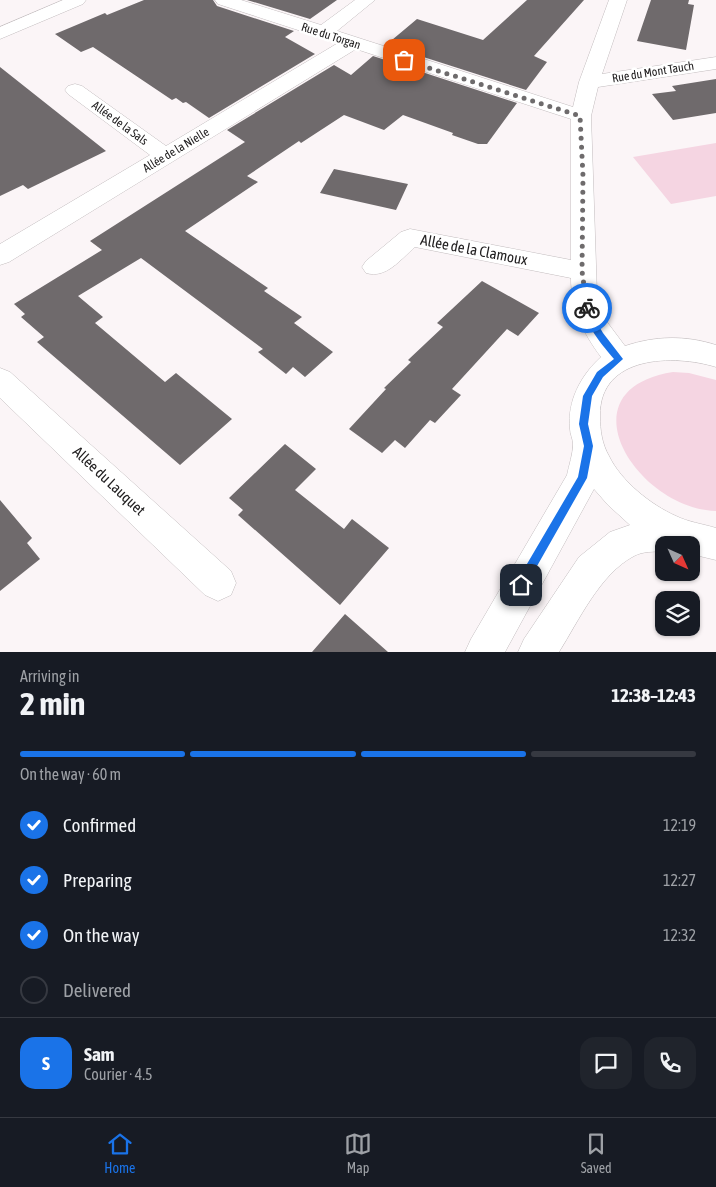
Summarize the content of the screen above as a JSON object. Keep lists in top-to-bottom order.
{
  "streets": {
    "street": [
      "Rue du Torgan",
      "Rue du Mont Tauch",
      "Allée de la Sals",
      "Allée de la Nielle",
      "Allée de la Clamoux",
      "Allée du Lauquet"
    ]
  },
  "crossings": [
    ["Rue du Torgan", "Allée de la Nielle"],
    ["Allée de la Sals", "Allée de la Nielle"]
  ],
  "north": "bottom right",
  "page": {
    "heading": ["2 min", "Arriving in", "12:38–12:43"],
    "panel": ["Sam", "Courier · 4.5"],
    "bar": "On the way · 60 m",
    "list": [
      ["Confirmed", "12:19"],
      ["Preparing", "12:27"],
      ["On the way", "12:32"],
      "Delivered"
    ],
    "round": "S",
    "tabs": ["Home", "Map", "Saved"]
  }
}
